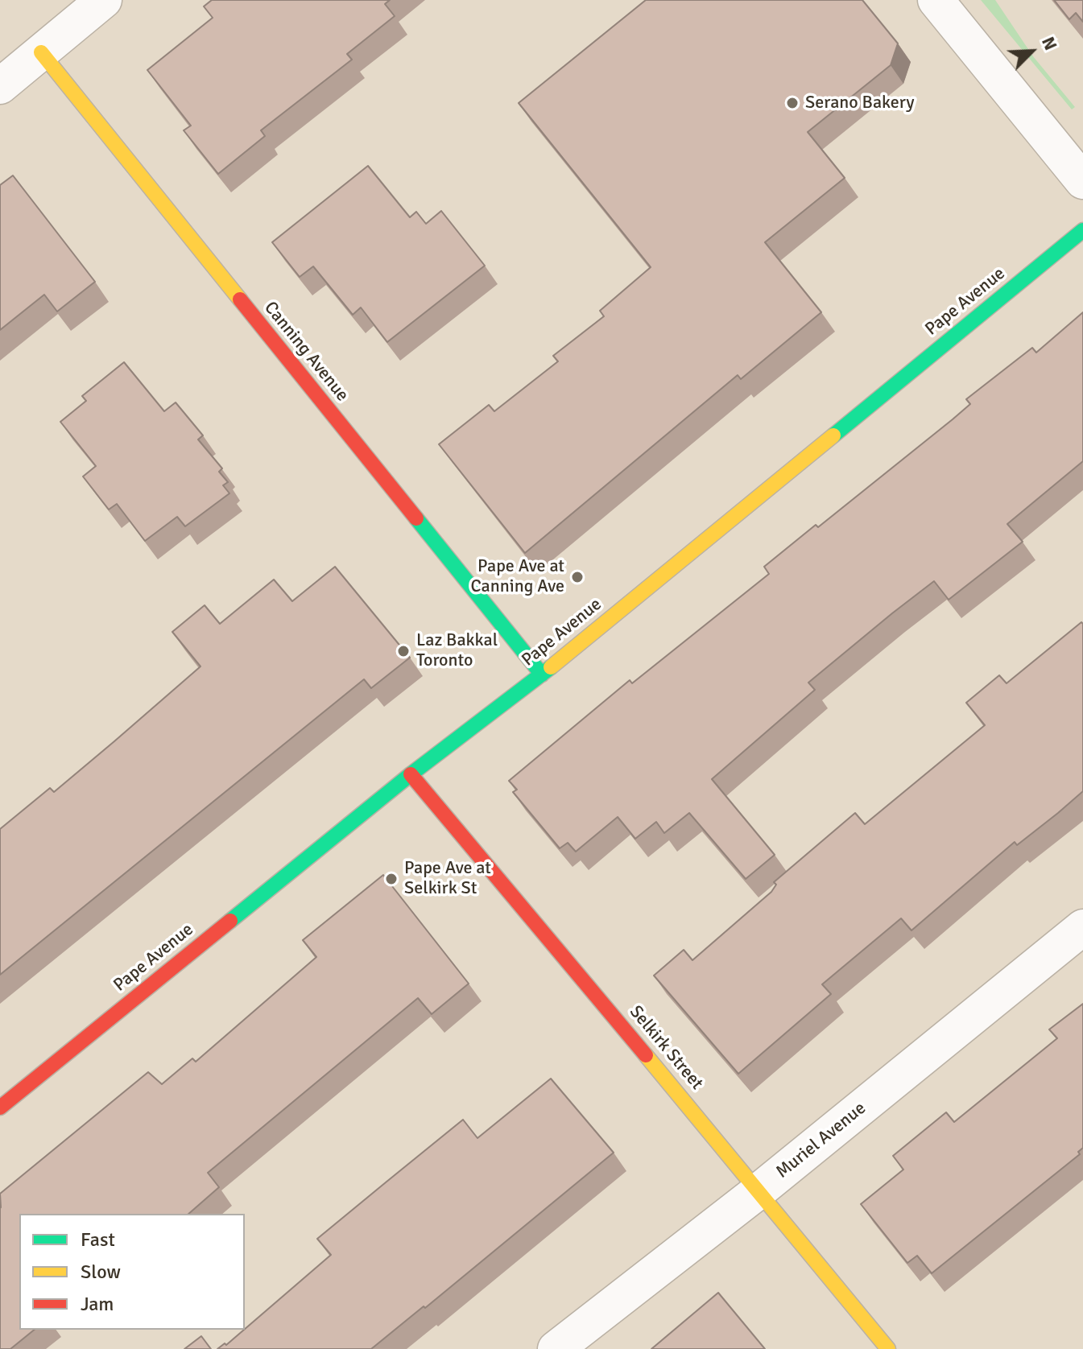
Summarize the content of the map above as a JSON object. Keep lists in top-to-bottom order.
{
  "streets": {
    "street": [
      "Pape Avenue",
      "Canning Avenue",
      "Selkirk Street",
      "Muriel Avenue"
    ]
  },
  "crossings": [
    ["Pape Avenue", "Canning Avenue"],
    ["Pape Avenue", "Selkirk Street"],
    ["Selkirk Street", "Muriel Avenue"]
  ],
  "places": [
    "Serano Bakery",
    "Pape Ave at Canning Ave",
    "Laz Bakkal Toronto",
    "Pape Ave at Selkirk St"
  ],
  "legend": ["Fast", "Slow", "Jam"],
  "north": "top right"
}
